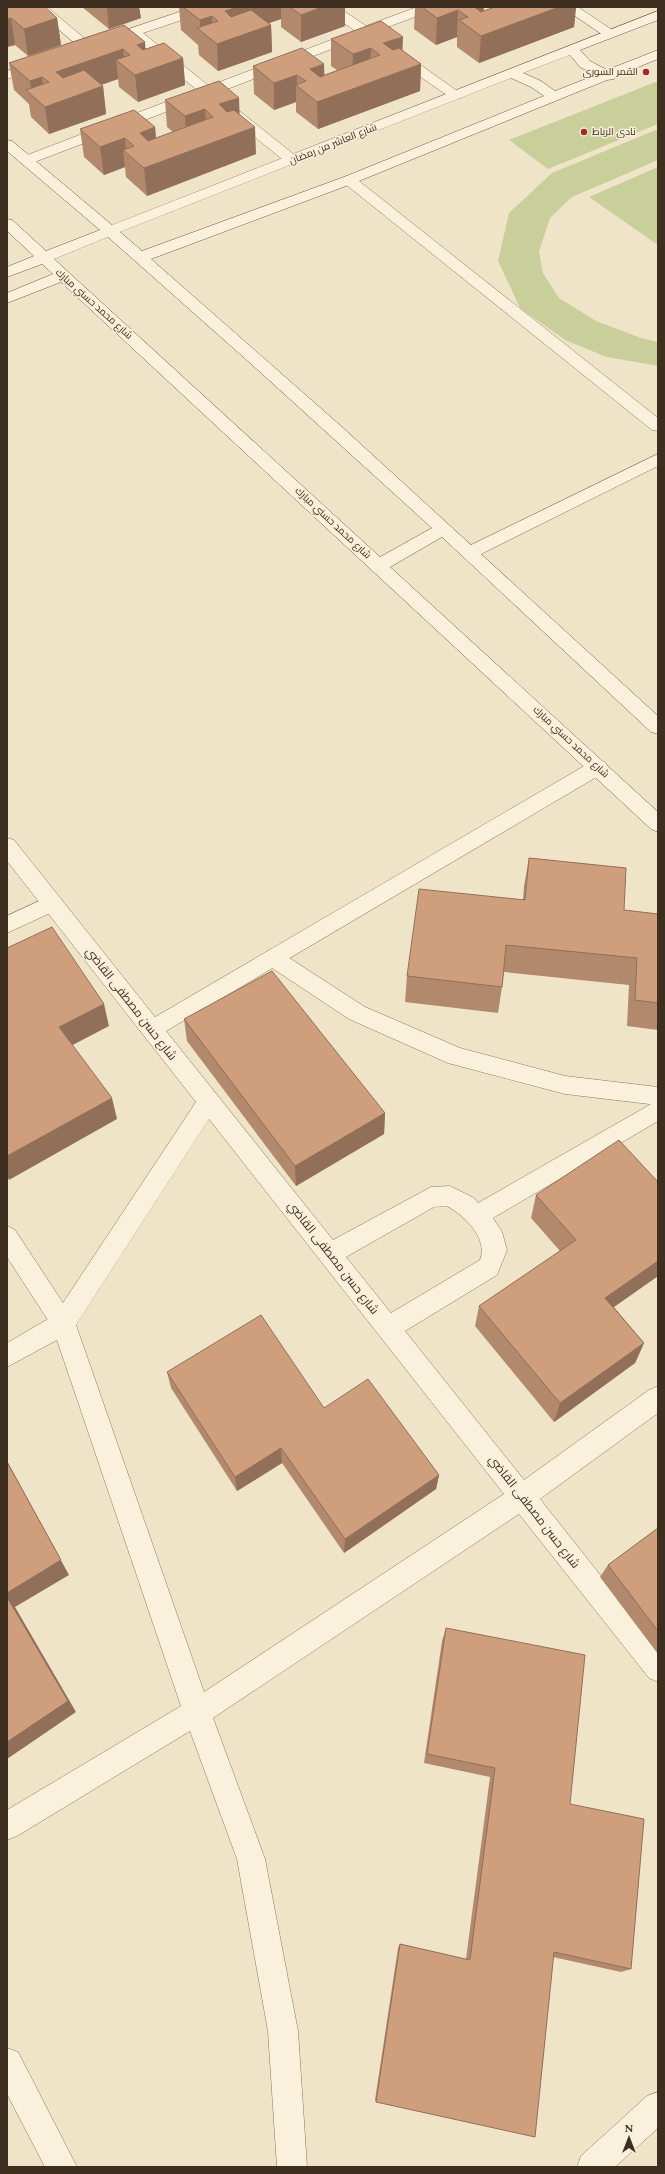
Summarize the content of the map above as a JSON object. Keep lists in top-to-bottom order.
{
  "streets": {
    "street": ["شارع العاشر من رمضان", "شارع محمد حسني مبارك", "شارع حسن مصطفى القاضي"]
  },
  "crossings": [
    ["شارع العاشر من رمضان", "شارع محمد حسني مبارك"]
  ],
  "places": ["القمر السورى", "نادى الرباط"],
  "north": "top"
}
